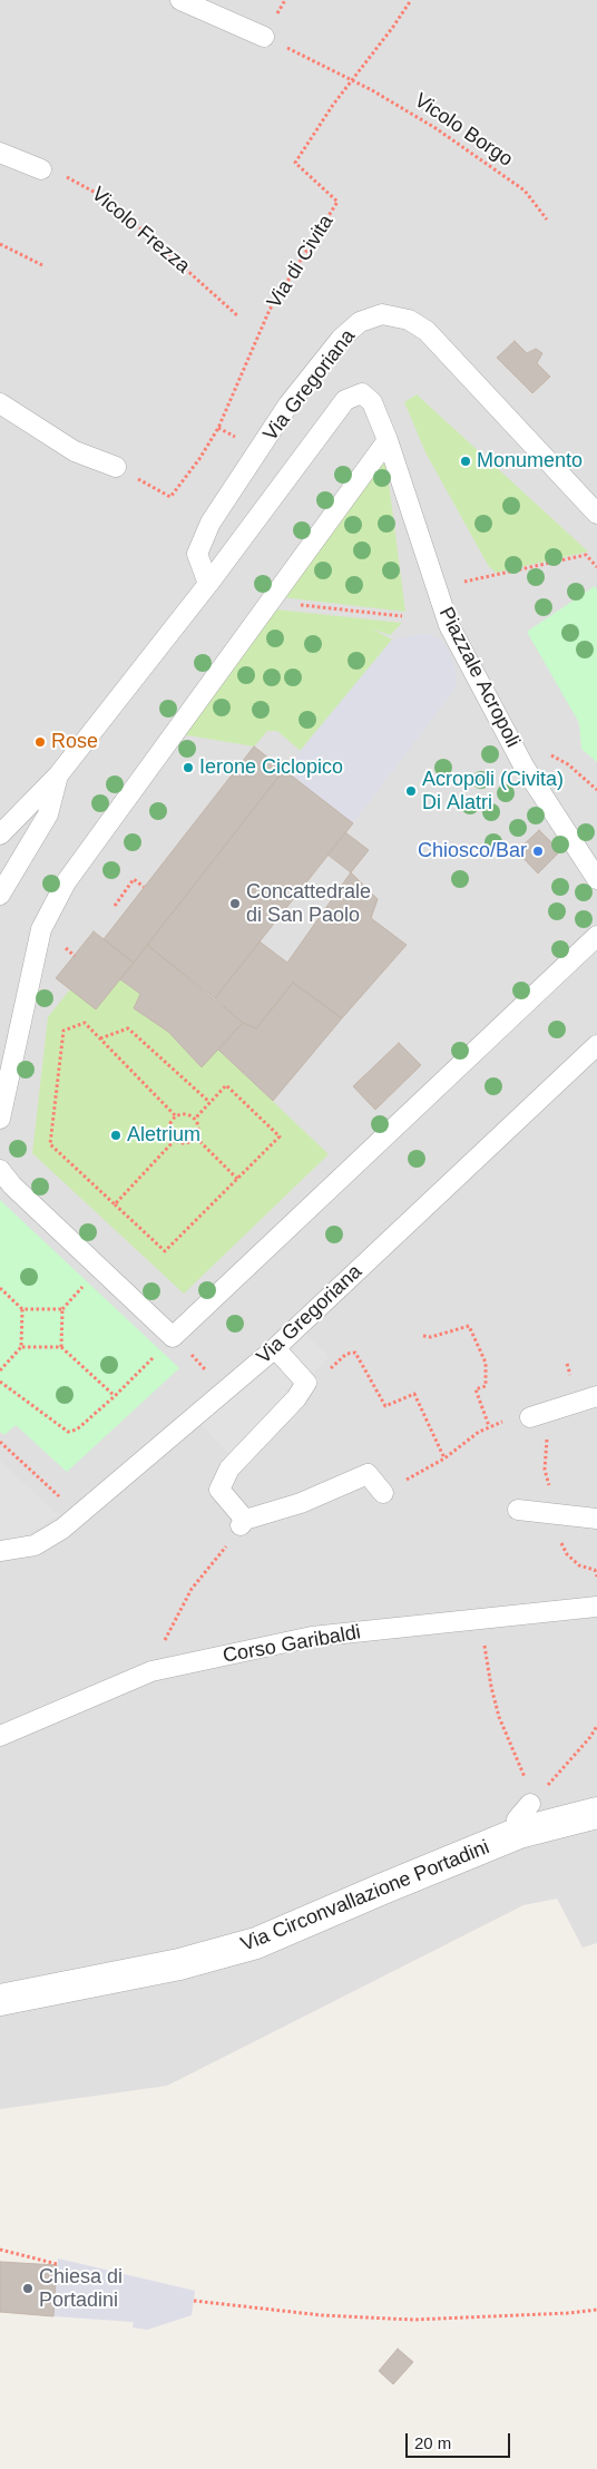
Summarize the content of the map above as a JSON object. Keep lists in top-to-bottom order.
{
  "streets": {
    "street": ["Via Circonvallazione Portadini"],
    "lane": ["Via Gregoriana", "Piazzale Acropoli", "Corso Garibaldi"],
    "path": ["Vicolo Borgo", "Vicolo Frezza", "Via di Civita"]
  },
  "crossings": [
    ["Vicolo Borgo", "Via di Civita"],
    ["Via Gregoriana", "Piazzale Acropoli"]
  ],
  "places": [
    "Monumento",
    "Rose",
    "Ierone Ciclopico",
    "Acropoli (Civita) Di Alatri",
    "Chiosco/Bar",
    "Concattedrale di San Paolo",
    "Aletrium",
    "Chiesa di Portadini"
  ],
  "scale_bar": "20 m"
}
